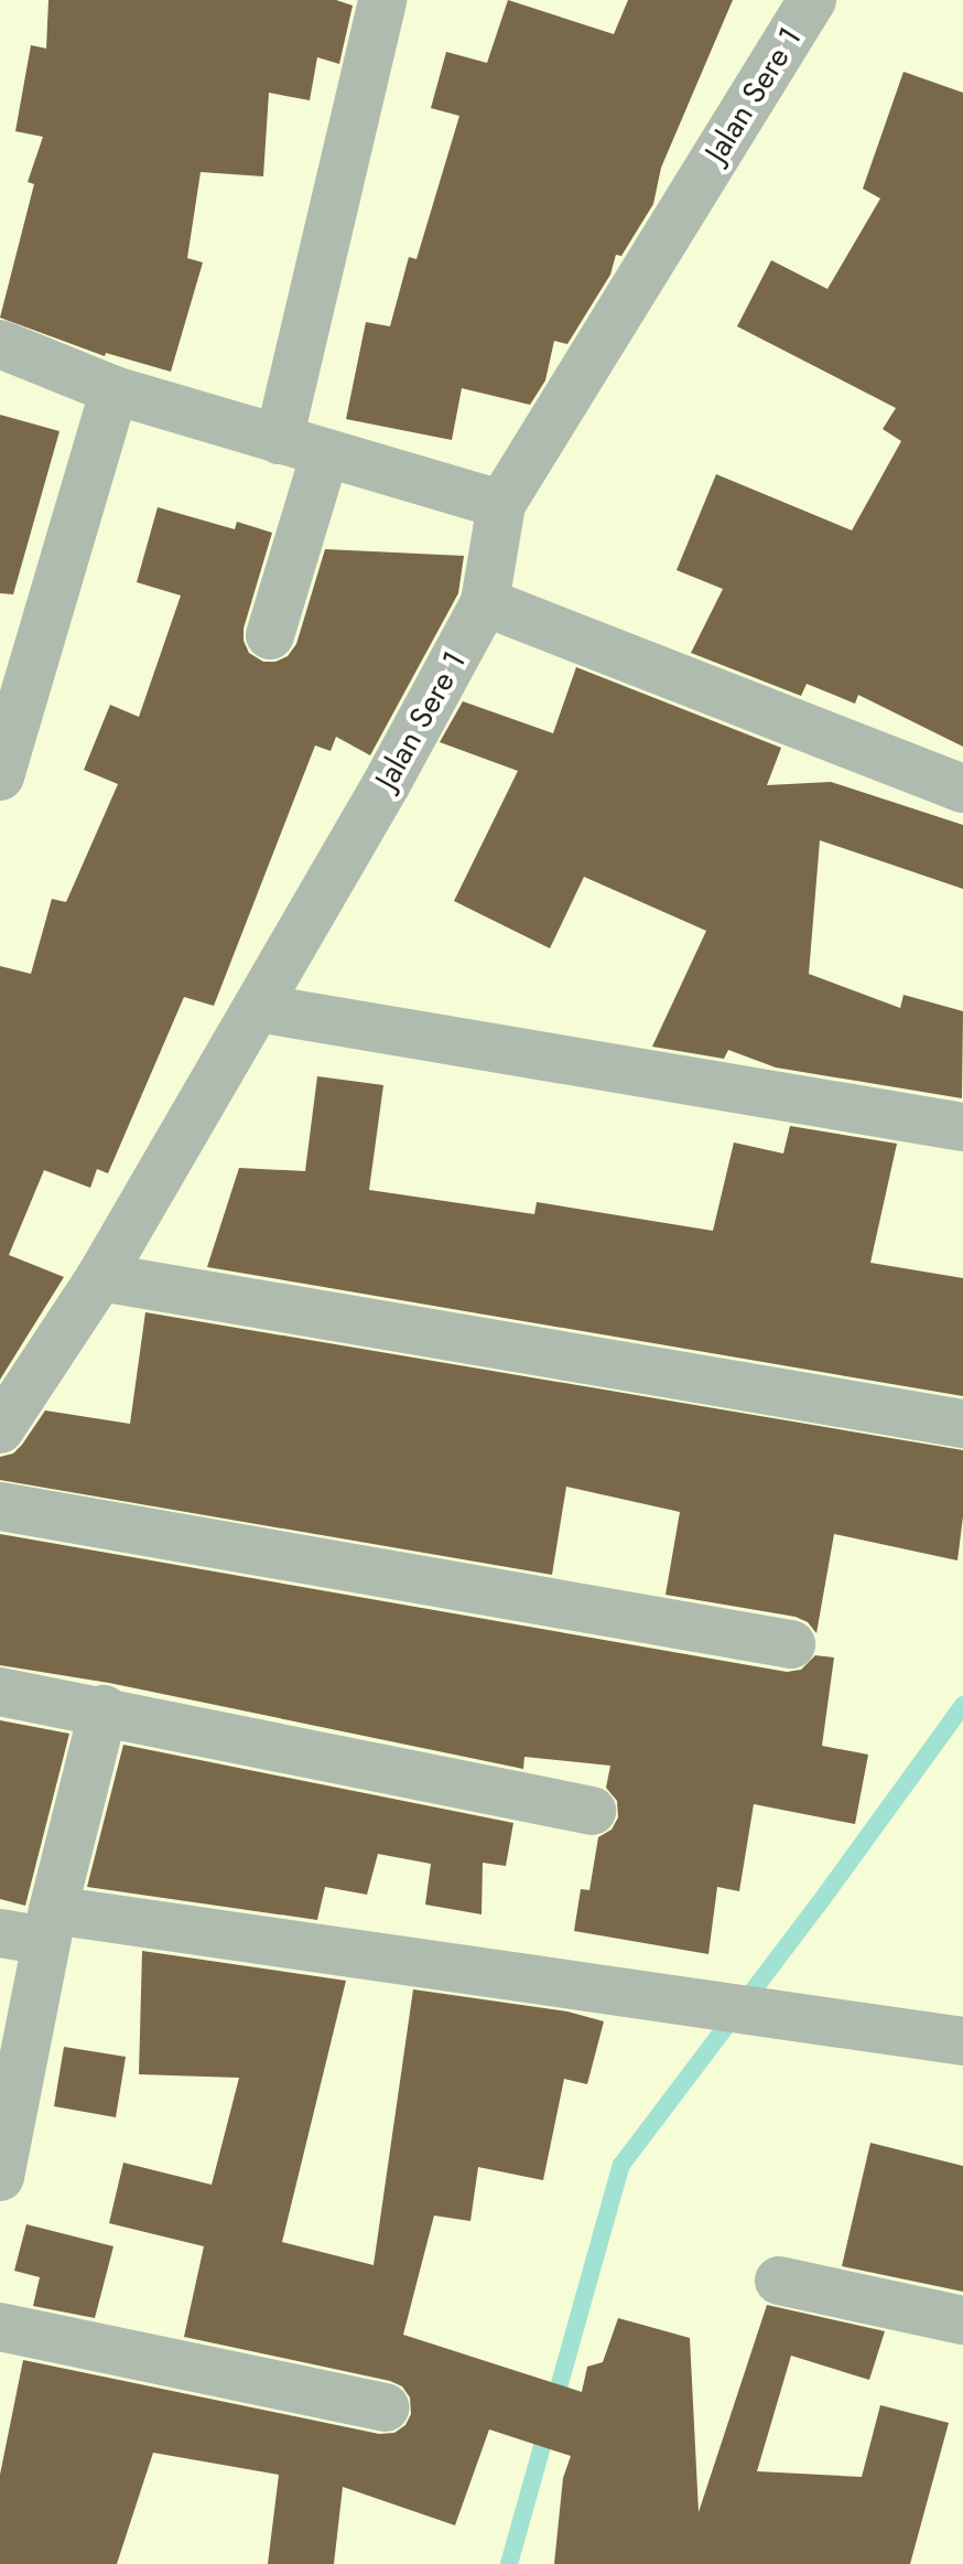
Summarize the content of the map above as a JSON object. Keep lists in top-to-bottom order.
{
  "streets": {
    "street": ["Jalan Sere 1"]
  }
}
